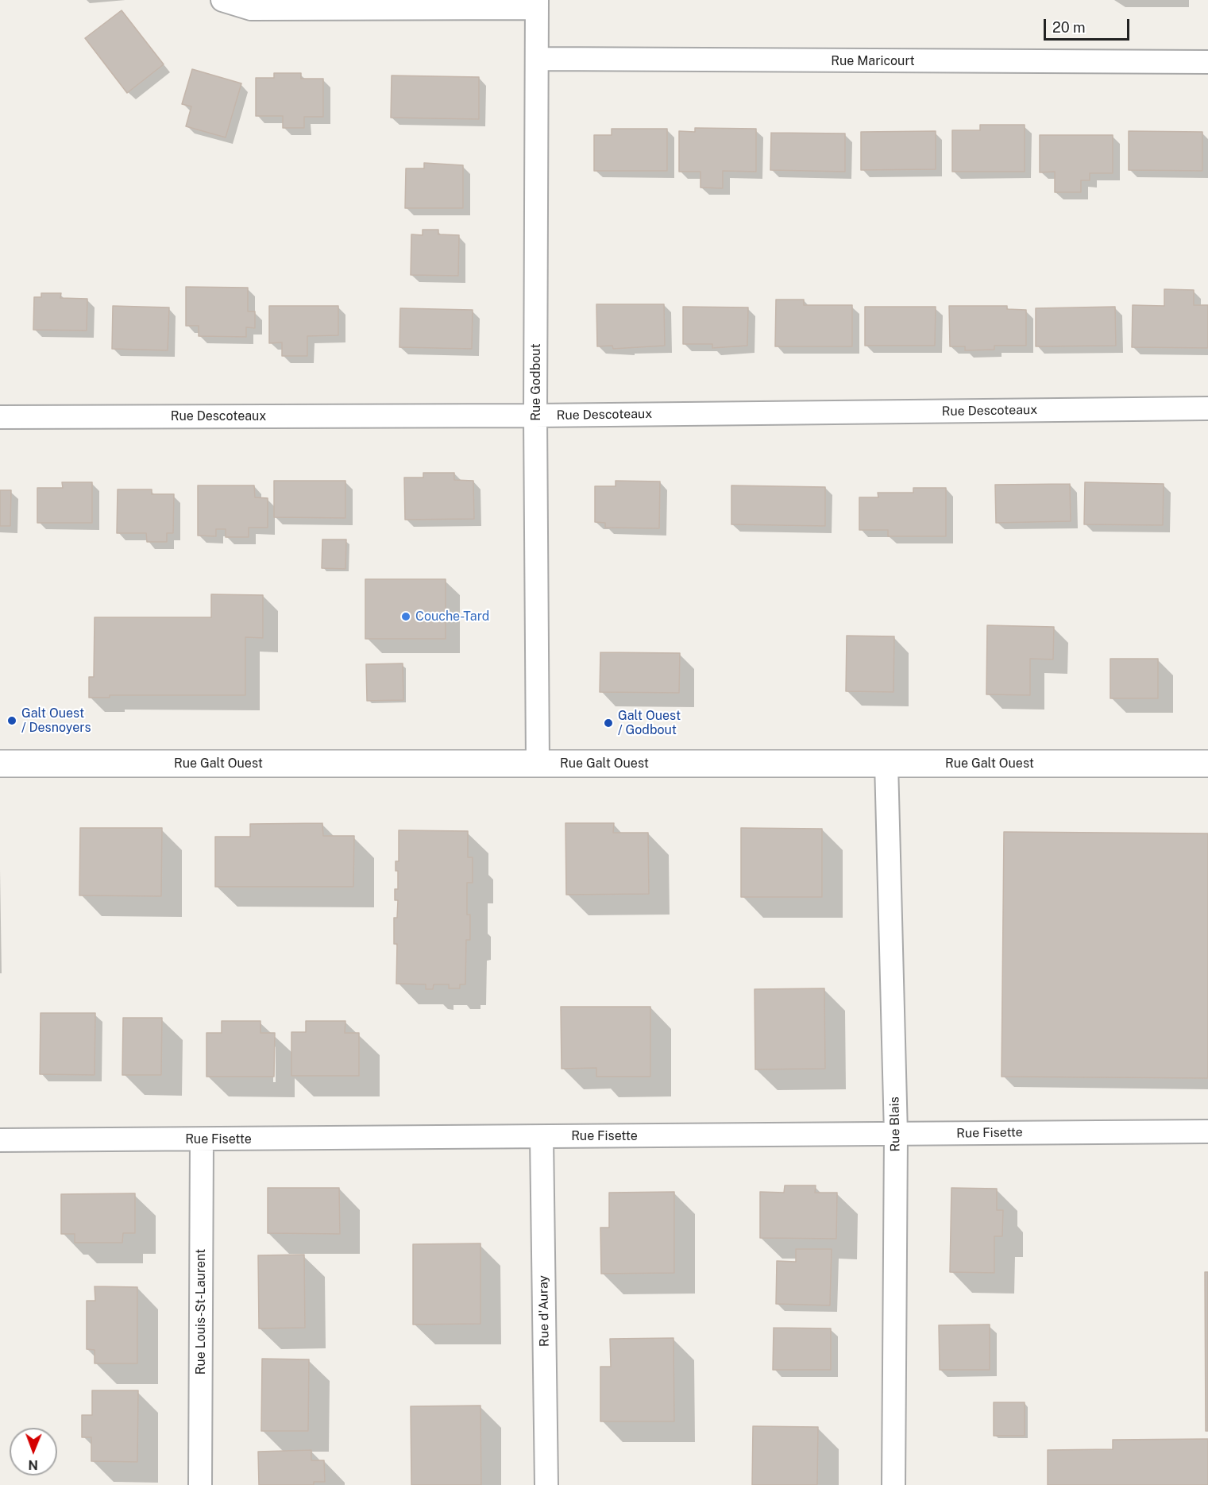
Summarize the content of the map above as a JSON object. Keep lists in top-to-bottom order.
{
  "streets": {
    "street": [
      "Rue Maricourt",
      "Rue Godbout",
      "Rue Descoteaux",
      "Rue Galt Ouest",
      "Rue Blais",
      "Rue Fisette",
      "Rue d'Auray",
      "Rue Louis-St-Laurent"
    ]
  },
  "crossings": [
    ["Rue Maricourt", "Rue Godbout"],
    ["Rue Godbout", "Rue Descoteaux"],
    ["Rue Godbout", "Rue Galt Ouest"],
    ["Rue Galt Ouest", "Rue Blais"],
    ["Rue Blais", "Rue Fisette"],
    ["Rue Fisette", "Rue d'Auray"],
    ["Rue Fisette", "Rue Louis-St-Laurent"]
  ],
  "places": ["Couche-Tard", "Galt Ouest / Desnoyers", "Galt Ouest / Godbout"],
  "scale_bar": "20 m",
  "north": "bottom"
}
